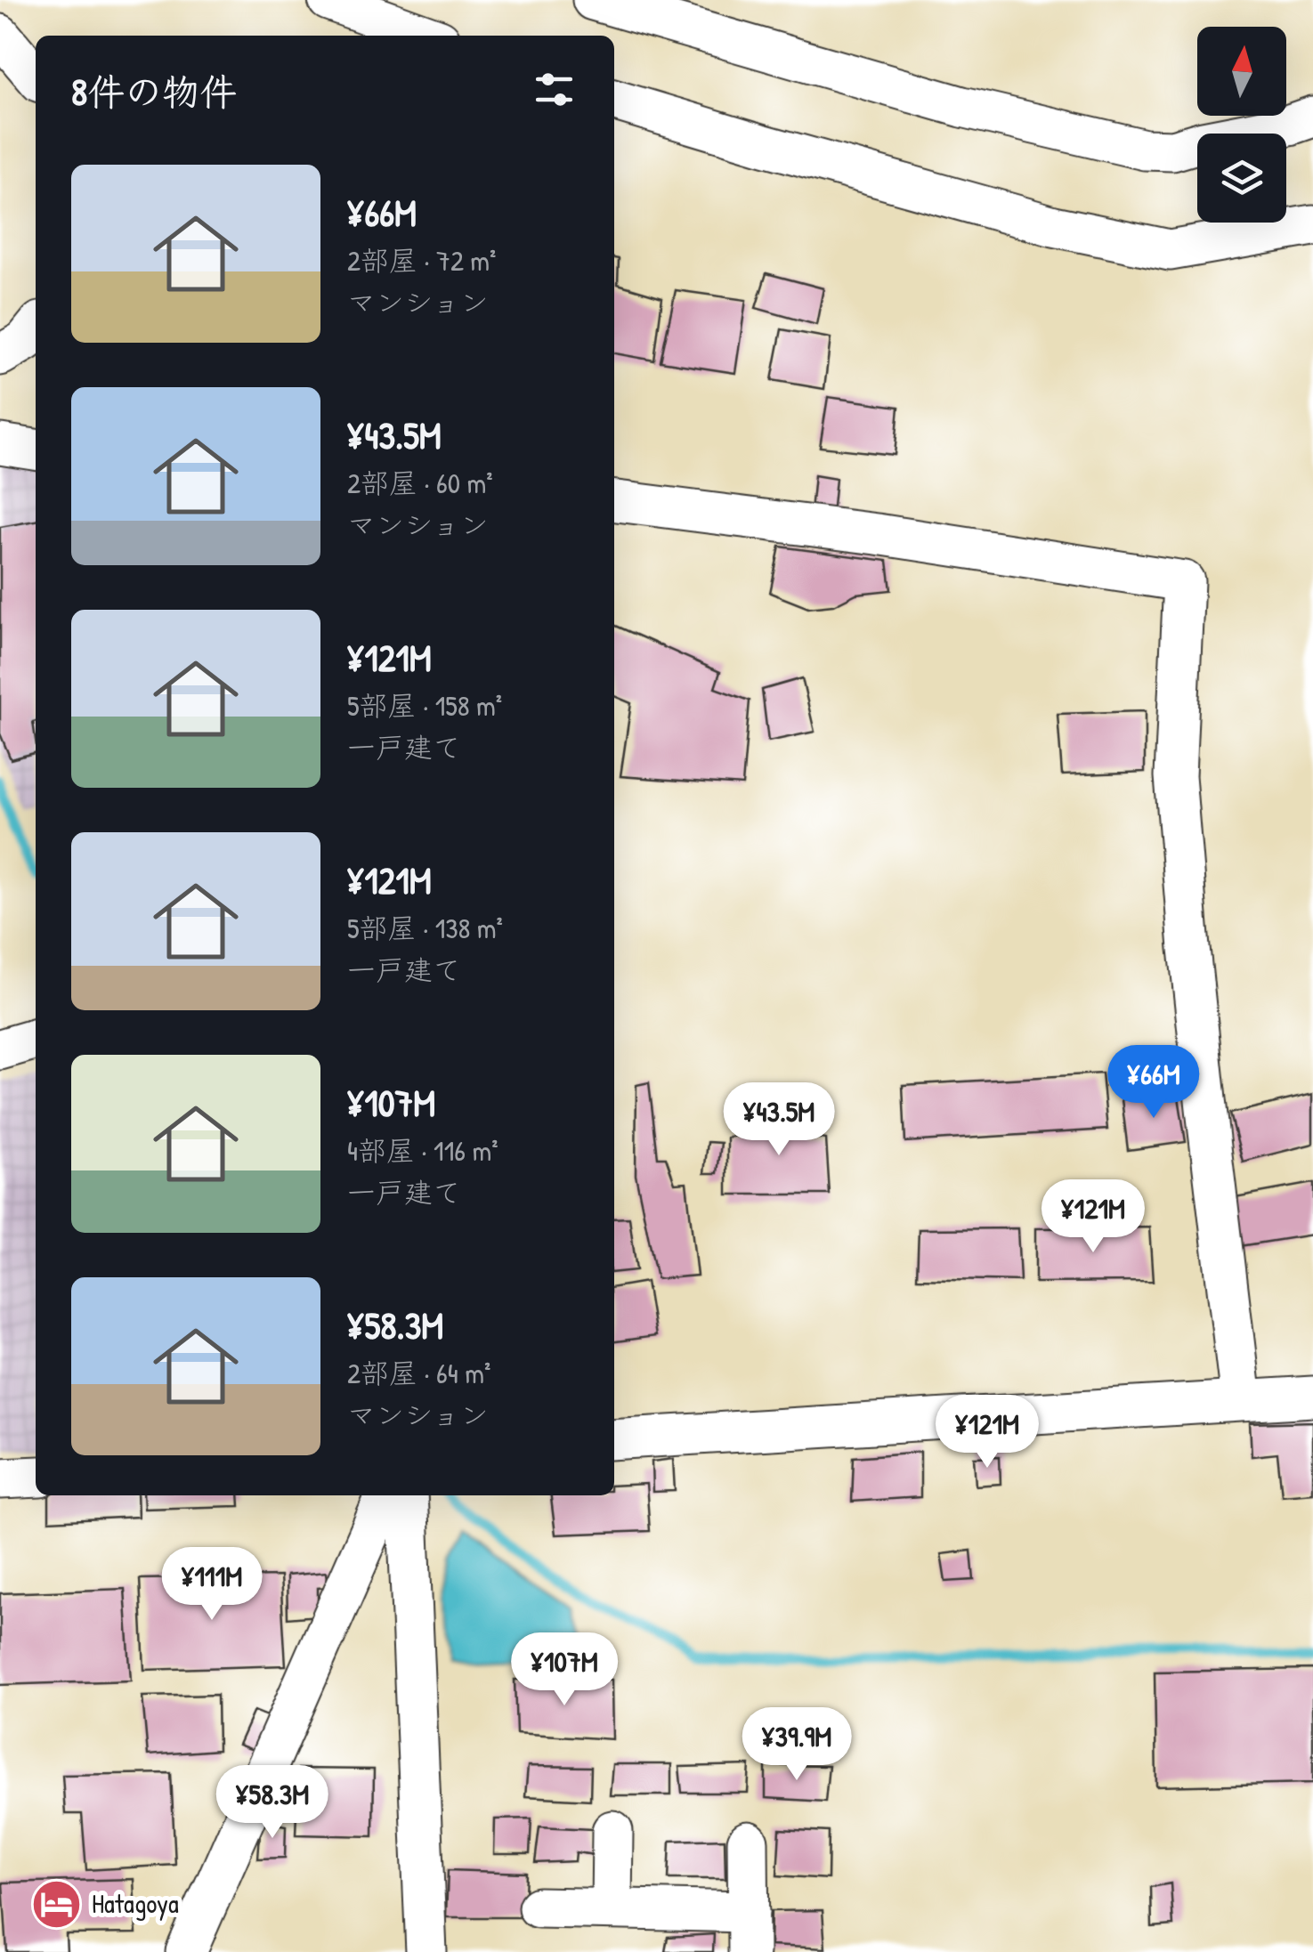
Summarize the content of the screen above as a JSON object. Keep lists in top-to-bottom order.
{
  "places": {
    "hotel": ["Hatagoya"]
  },
  "north": "top",
  "page": {
    "heading": "8件の物件",
    "list": [
      {
        "name": "¥66M",
        "note": "2部屋 · 72 m² · マンション"
      },
      {
        "name": "¥43.5M",
        "note": "2部屋 · 60 m² · マンション"
      },
      {
        "name": "¥121M",
        "note": "5部屋 · 158 m² · 一戸建て"
      },
      {
        "name": "¥121M",
        "note": "5部屋 · 138 m² · 一戸建て"
      },
      {
        "name": "¥107M",
        "note": "4部屋 · 116 m² · 一戸建て"
      },
      {
        "name": "¥58.3M",
        "note": "2部屋 · 64 m² · マンション"
      }
    ],
    "price": [
      "¥66M",
      "¥43.5M",
      "¥121M",
      "¥121M",
      "¥111M",
      "¥107M",
      "¥39.9M",
      "¥58.3M"
    ]
  }
}
